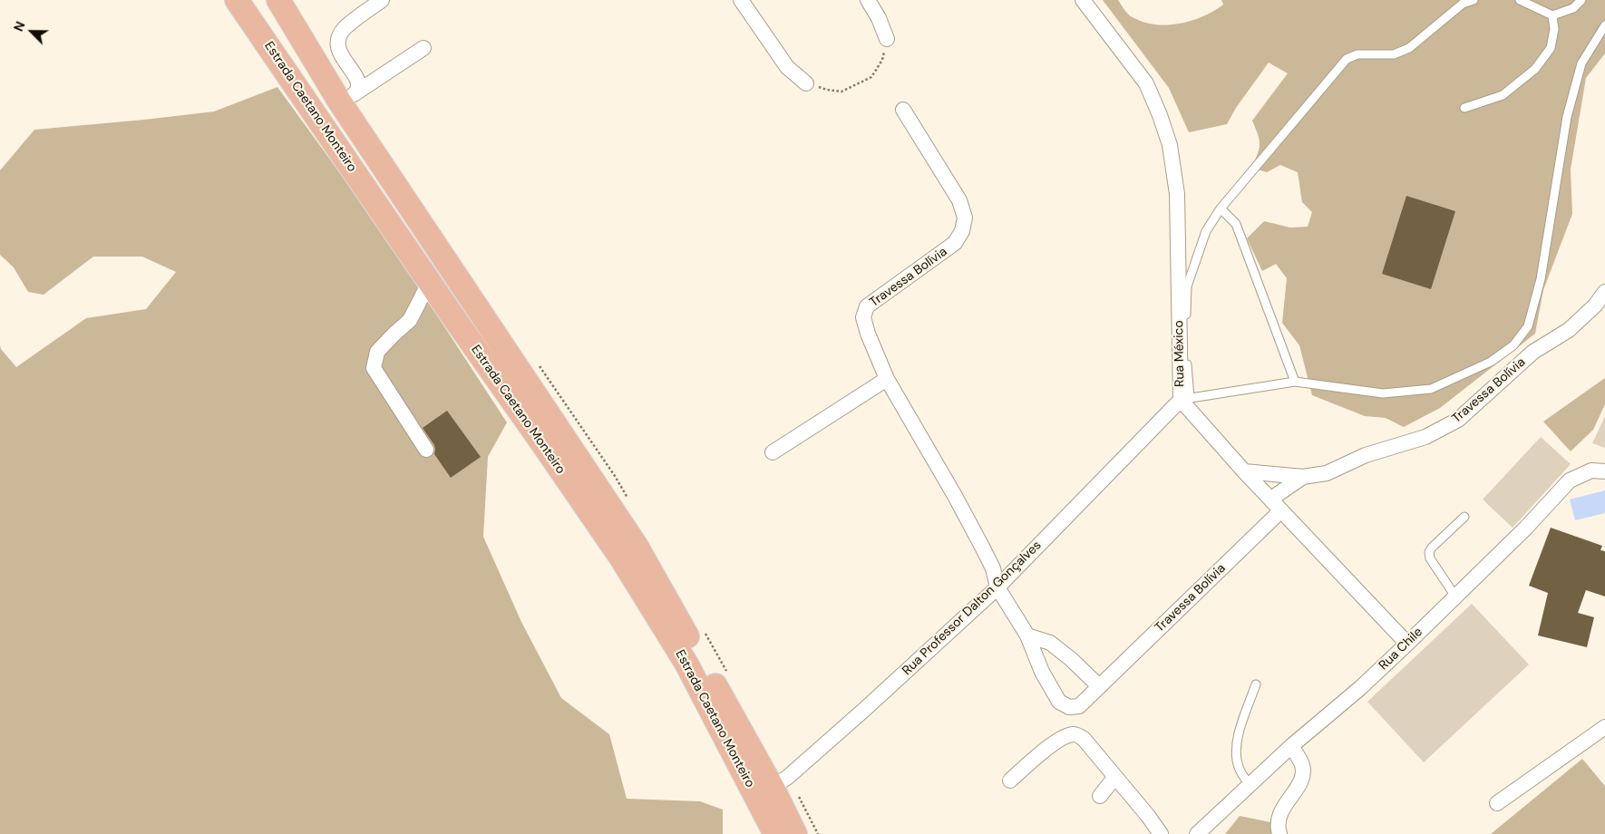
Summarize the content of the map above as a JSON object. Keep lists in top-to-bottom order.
{
  "streets": {
    "main road": ["Estrada Caetano Monteiro"],
    "street": [
      "Travessa Bolívia",
      "Rua México",
      "Rua Professor Dalton Gonçalves",
      "Rua Chile"
    ]
  },
  "crossings": [
    ["Estrada Caetano Monteiro", "Rua Professor Dalton Gonçalves"],
    ["Travessa Bolívia", "Rua México"],
    ["Travessa Bolívia", "Rua Professor Dalton Gonçalves"],
    ["Rua México", "Rua Professor Dalton Gonçalves"],
    ["Rua México", "Rua Chile"]
  ],
  "north": "top left"
}
